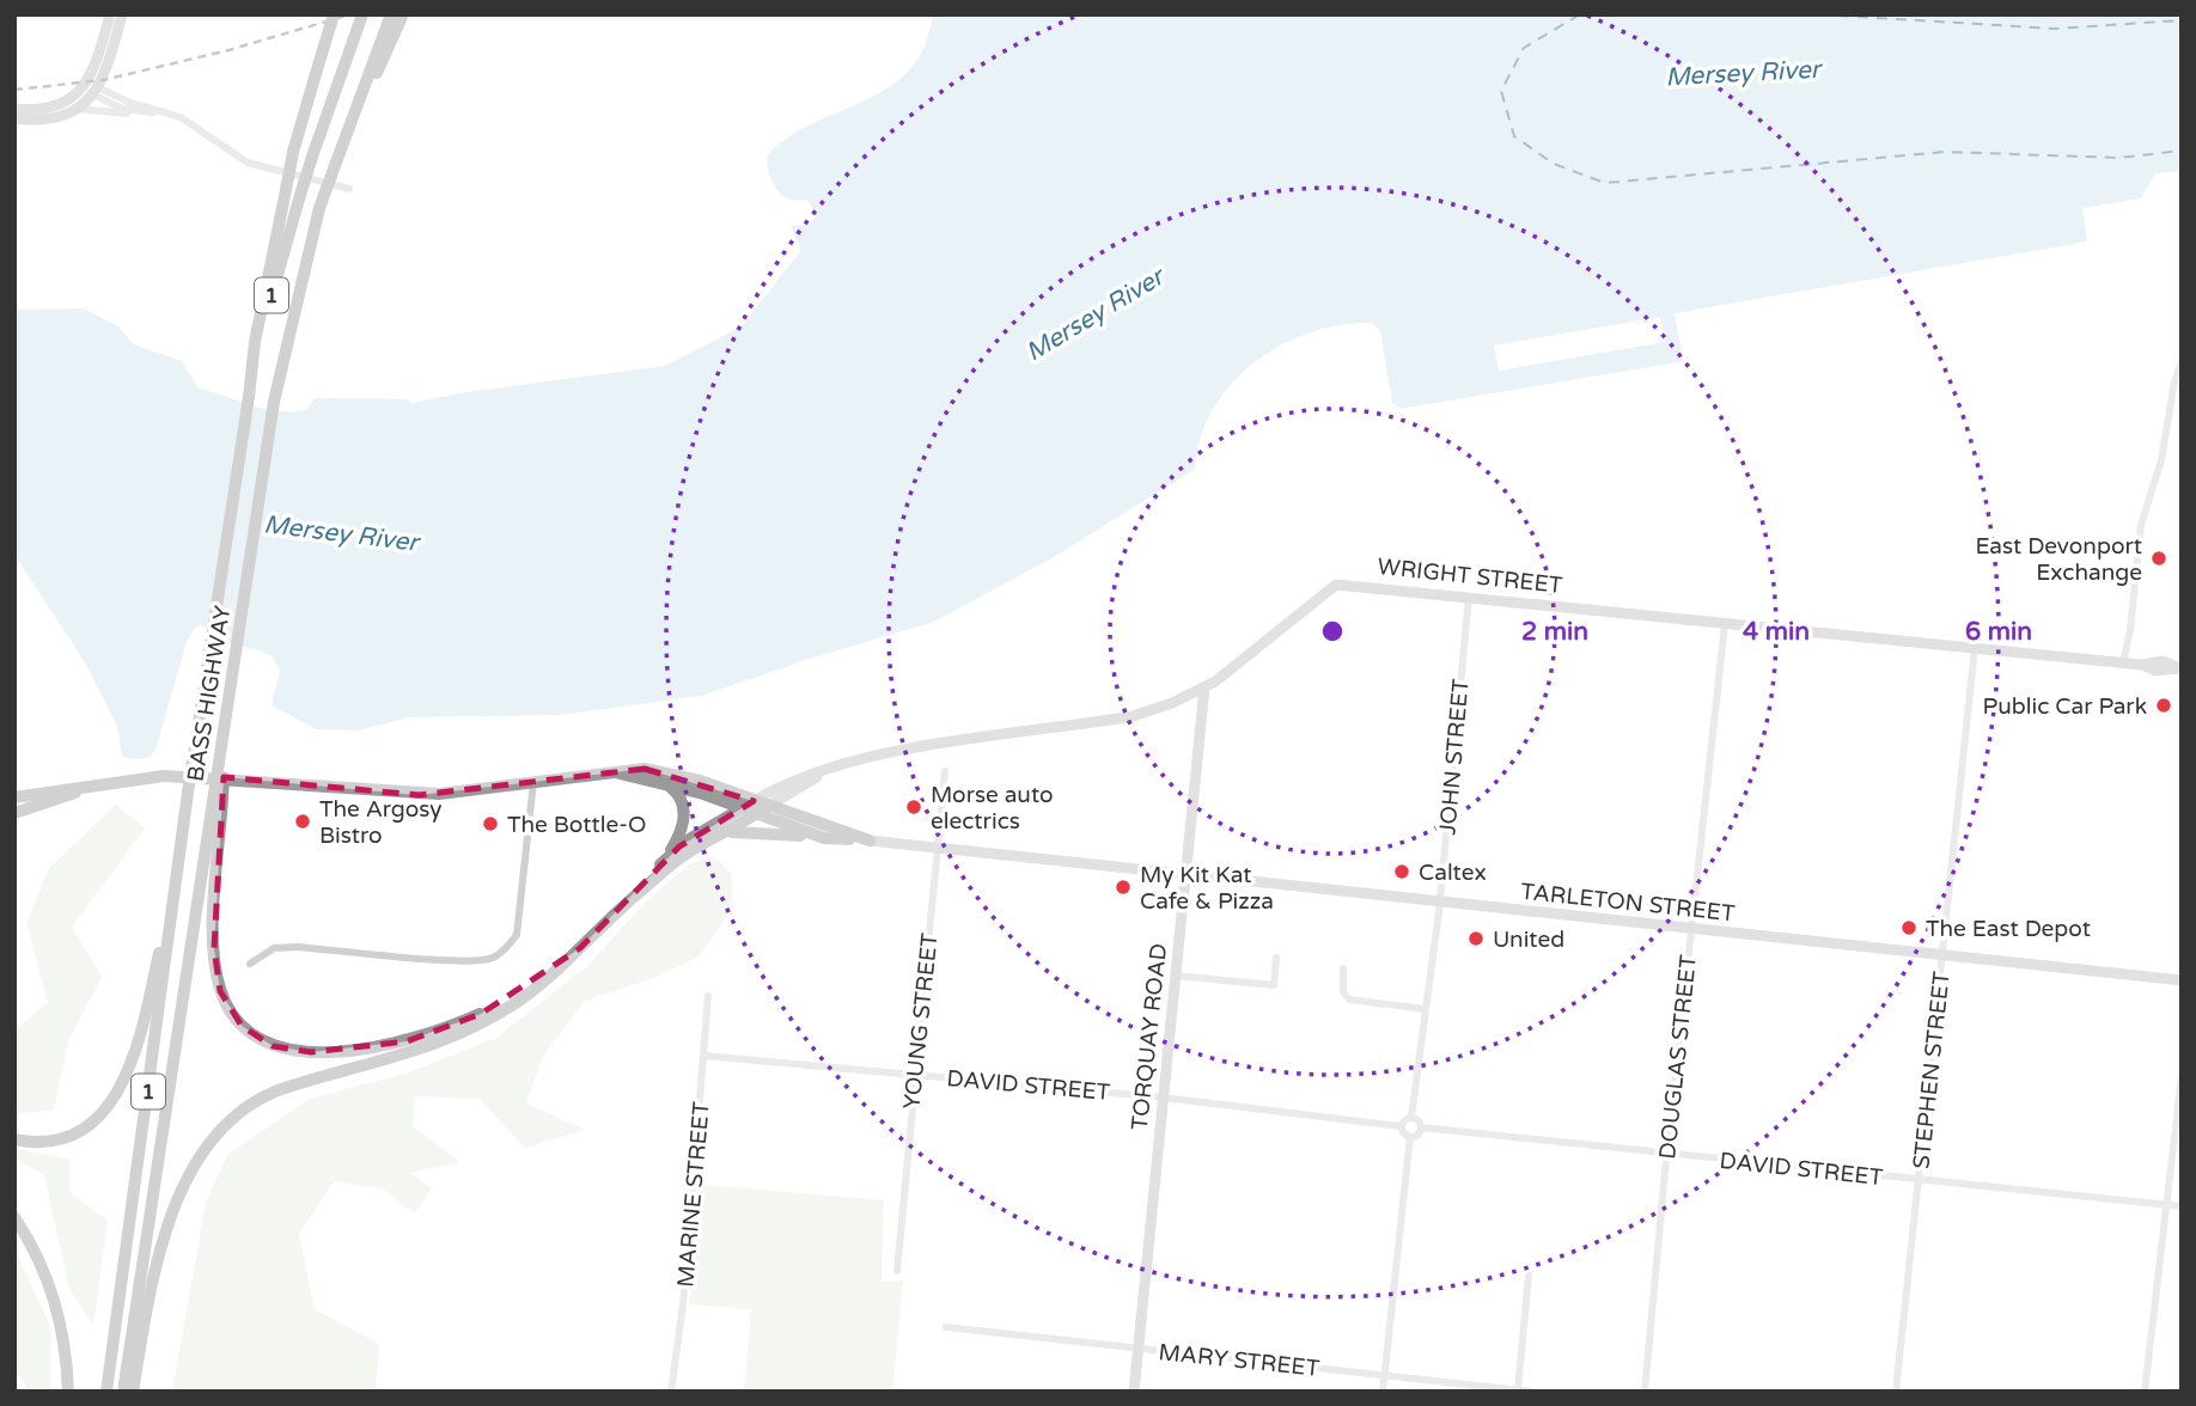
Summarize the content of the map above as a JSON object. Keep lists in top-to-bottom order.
{
  "streets": {
    "highway": ["1", "BASS HIGHWAY", "TARLETON STREET"],
    "street": [
      "WRIGHT STREET",
      "JOHN STREET",
      "YOUNG STREET",
      "TORQUAY ROAD",
      "DOUGLAS STREET",
      "STEPHEN STREET",
      "DAVID STREET",
      "MARINE STREET",
      "MARY STREET"
    ]
  },
  "crossings": [
    ["WRIGHT STREET", "JOHN STREET"],
    ["WRIGHT STREET", "TARLETON STREET"],
    ["WRIGHT STREET", "TORQUAY ROAD"],
    ["WRIGHT STREET", "DOUGLAS STREET"],
    ["WRIGHT STREET", "STEPHEN STREET"],
    ["JOHN STREET", "TARLETON STREET"],
    ["JOHN STREET", "DAVID STREET"],
    ["TARLETON STREET", "YOUNG STREET"],
    ["TARLETON STREET", "TORQUAY ROAD"],
    ["TARLETON STREET", "DOUGLAS STREET"],
    ["TARLETON STREET", "STEPHEN STREET"],
    ["YOUNG STREET", "DAVID STREET"],
    ["TORQUAY ROAD", "DAVID STREET"],
    ["TORQUAY ROAD", "MARY STREET"],
    ["DOUGLAS STREET", "DAVID STREET"],
    ["STEPHEN STREET", "DAVID STREET"],
    ["DAVID STREET", "MARINE STREET"]
  ],
  "water": ["Mersey River"],
  "places": [
    "East Devonport Exchange",
    "Public Car Park",
    "Morse auto electrics",
    "The Argosy Bistro",
    "The Bottle-O",
    "Caltex",
    "My Kit Kat Cafe & Pizza",
    "The East Depot",
    "United"
  ],
  "rings": ["2 min", "4 min", "6 min"]
}
